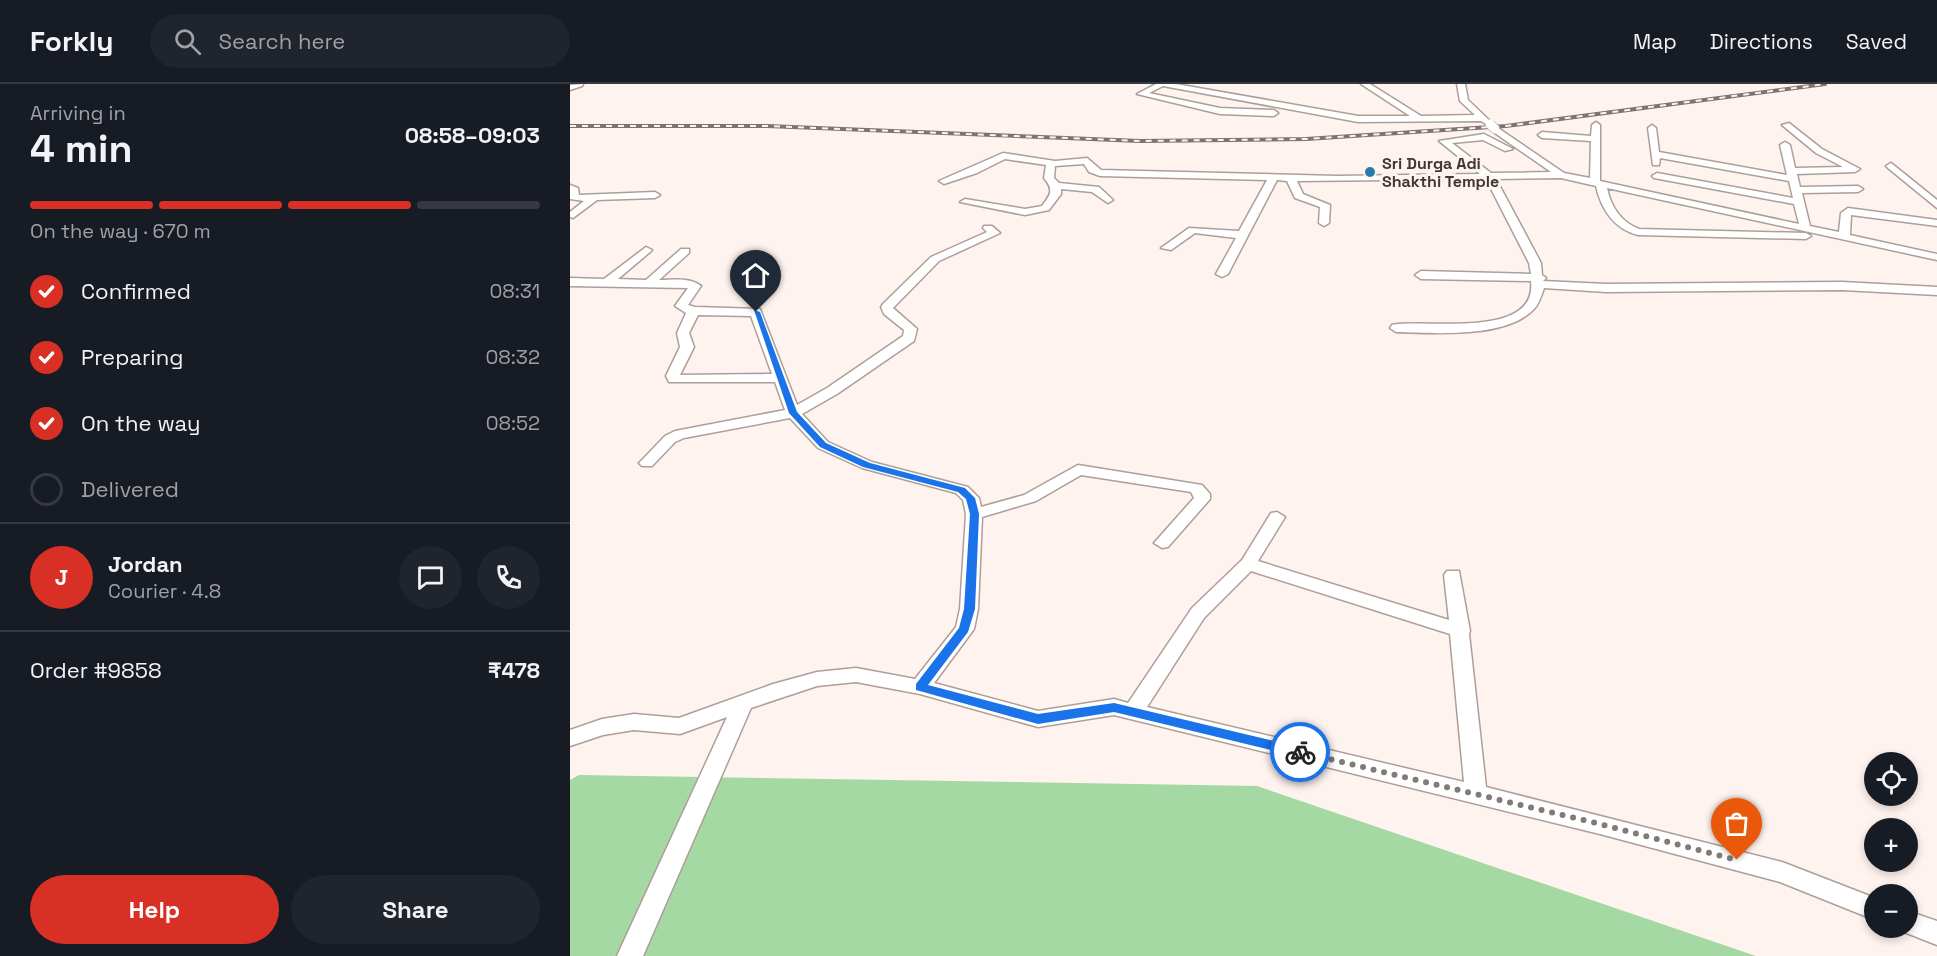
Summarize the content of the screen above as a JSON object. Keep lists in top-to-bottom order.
{
  "places": ["Sri Durga Adi Shakthi Temple"],
  "page": {
    "header": "Forkly",
    "search": "Search here",
    "nav": ["Map", "Directions", "Saved"],
    "heading": ["4 min", "Arriving in", "08:58–09:03"],
    "panel": [
      "Jordan",
      "Courier · 4.8",
      "Order #9858",
      "₹478"
    ],
    "bar": "On the way · 670 m",
    "list": [
      ["Confirmed", "08:31"],
      ["Preparing", "08:32"],
      ["On the way", "08:52"],
      "Delivered"
    ],
    "round": "J",
    "map_buttons": ["+", "−"],
    "buttons": ["Help", "Share"]
  }
}
